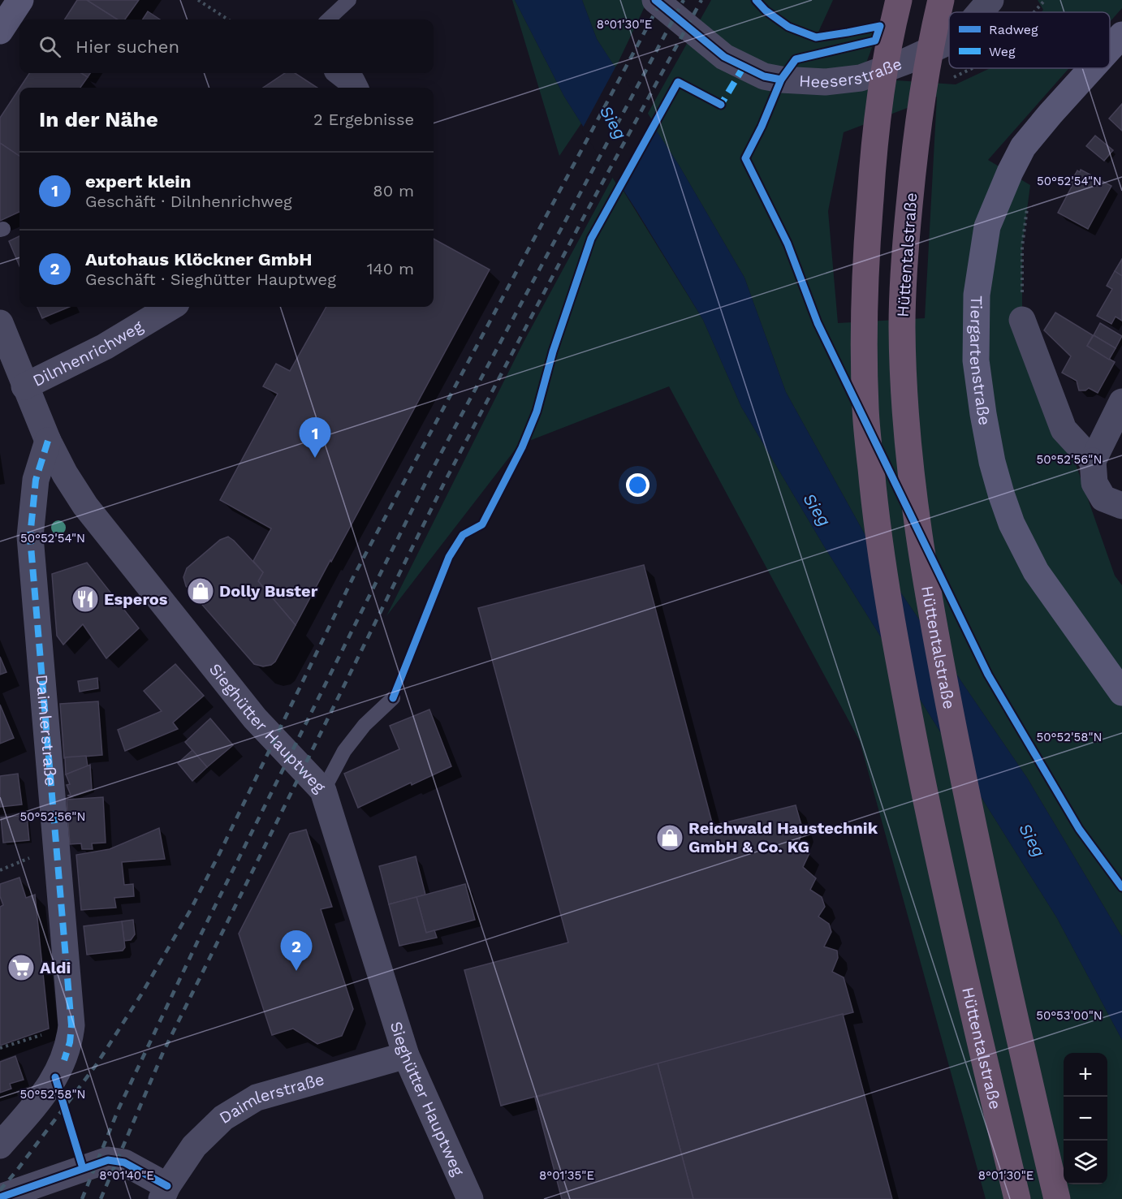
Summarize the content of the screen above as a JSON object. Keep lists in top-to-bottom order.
{
  "streets": {
    "highway": ["Hüttentalstraße"],
    "street": [
      "Heeserstraße",
      "Dilnhenrichweg",
      "Tiergartenstraße",
      "Sieghütter Hauptweg",
      "Daimlerstraße"
    ]
  },
  "crossings": [
    ["Dilnhenrichweg", "Sieghütter Hauptweg"],
    ["Sieghütter Hauptweg", "Daimlerstraße"]
  ],
  "water": ["Sieg"],
  "places": {
    "shop": ["Dolly Buster", "Reichwald Haustechnik GmbH & Co. KG"],
    "restaurant": ["Esperos"],
    "supermarket": ["Aldi"]
  },
  "legend": ["Radweg", "Weg"],
  "page": {
    "search": "Hier suchen",
    "heading": ["In der Nähe", "2 Ergebnisse"],
    "list": [
      {
        "mark": "1",
        "name": "expert klein",
        "note": "Geschäft · Dilnhenrichweg",
        "value": "80 m"
      },
      {
        "mark": "2",
        "name": "Autohaus Klöckner GmbH",
        "note": "Geschäft · Sieghütter Hauptweg",
        "value": "140 m"
      }
    ],
    "pins": ["1", "2"],
    "map_buttons": ["+", "−"]
  },
  "coordinates": [
    "8°01'30\"E",
    "50°52'54\"N",
    "50°52'56\"N",
    "50°52'58\"N",
    "50°53'00\"N",
    "8°01'40\"E",
    "8°01'35\"E"
  ]
}
